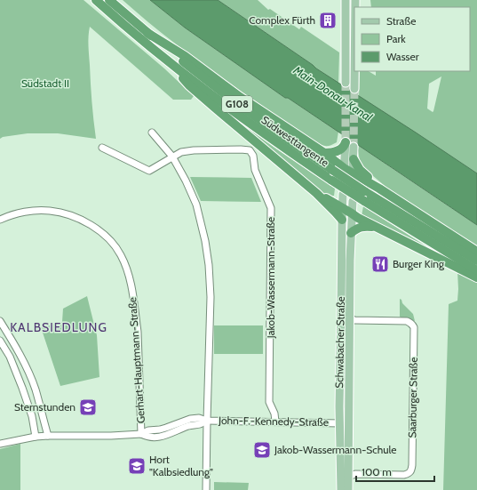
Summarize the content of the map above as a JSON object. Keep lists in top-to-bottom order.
{
  "streets": {
    "highway": ["G108", "Südwesttangente"],
    "main road": ["Schwabacher Straße"],
    "street": [
      "Jakob-Wassermann-Straße",
      "Gerhart-Hauptmann-Straße",
      "Saarburger Straße",
      "John-F.-Kennedy-Straße"
    ]
  },
  "crossings": [
    ["Jakob-Wassermann-Straße", "John-F.-Kennedy-Straße"],
    ["Schwabacher Straße", "Saarburger Straße"],
    ["Schwabacher Straße", "John-F.-Kennedy-Straße"],
    ["Gerhart-Hauptmann-Straße", "John-F.-Kennedy-Straße"]
  ],
  "districts": ["KALBSIEDLUNG"],
  "water": ["Main-Donau-Kanal"],
  "parks": ["Südstadt II"],
  "places": {
    "building": ["Complex Fürth"],
    "restaurant": ["Burger King"],
    "school or university": ["Sternstunden", "Jakob-Wassermann-Schule", "Hort \"Kalbsiedlung\""]
  },
  "legend": ["Straße", "Park", "Wasser"],
  "scale_bar": "100 m"
}
